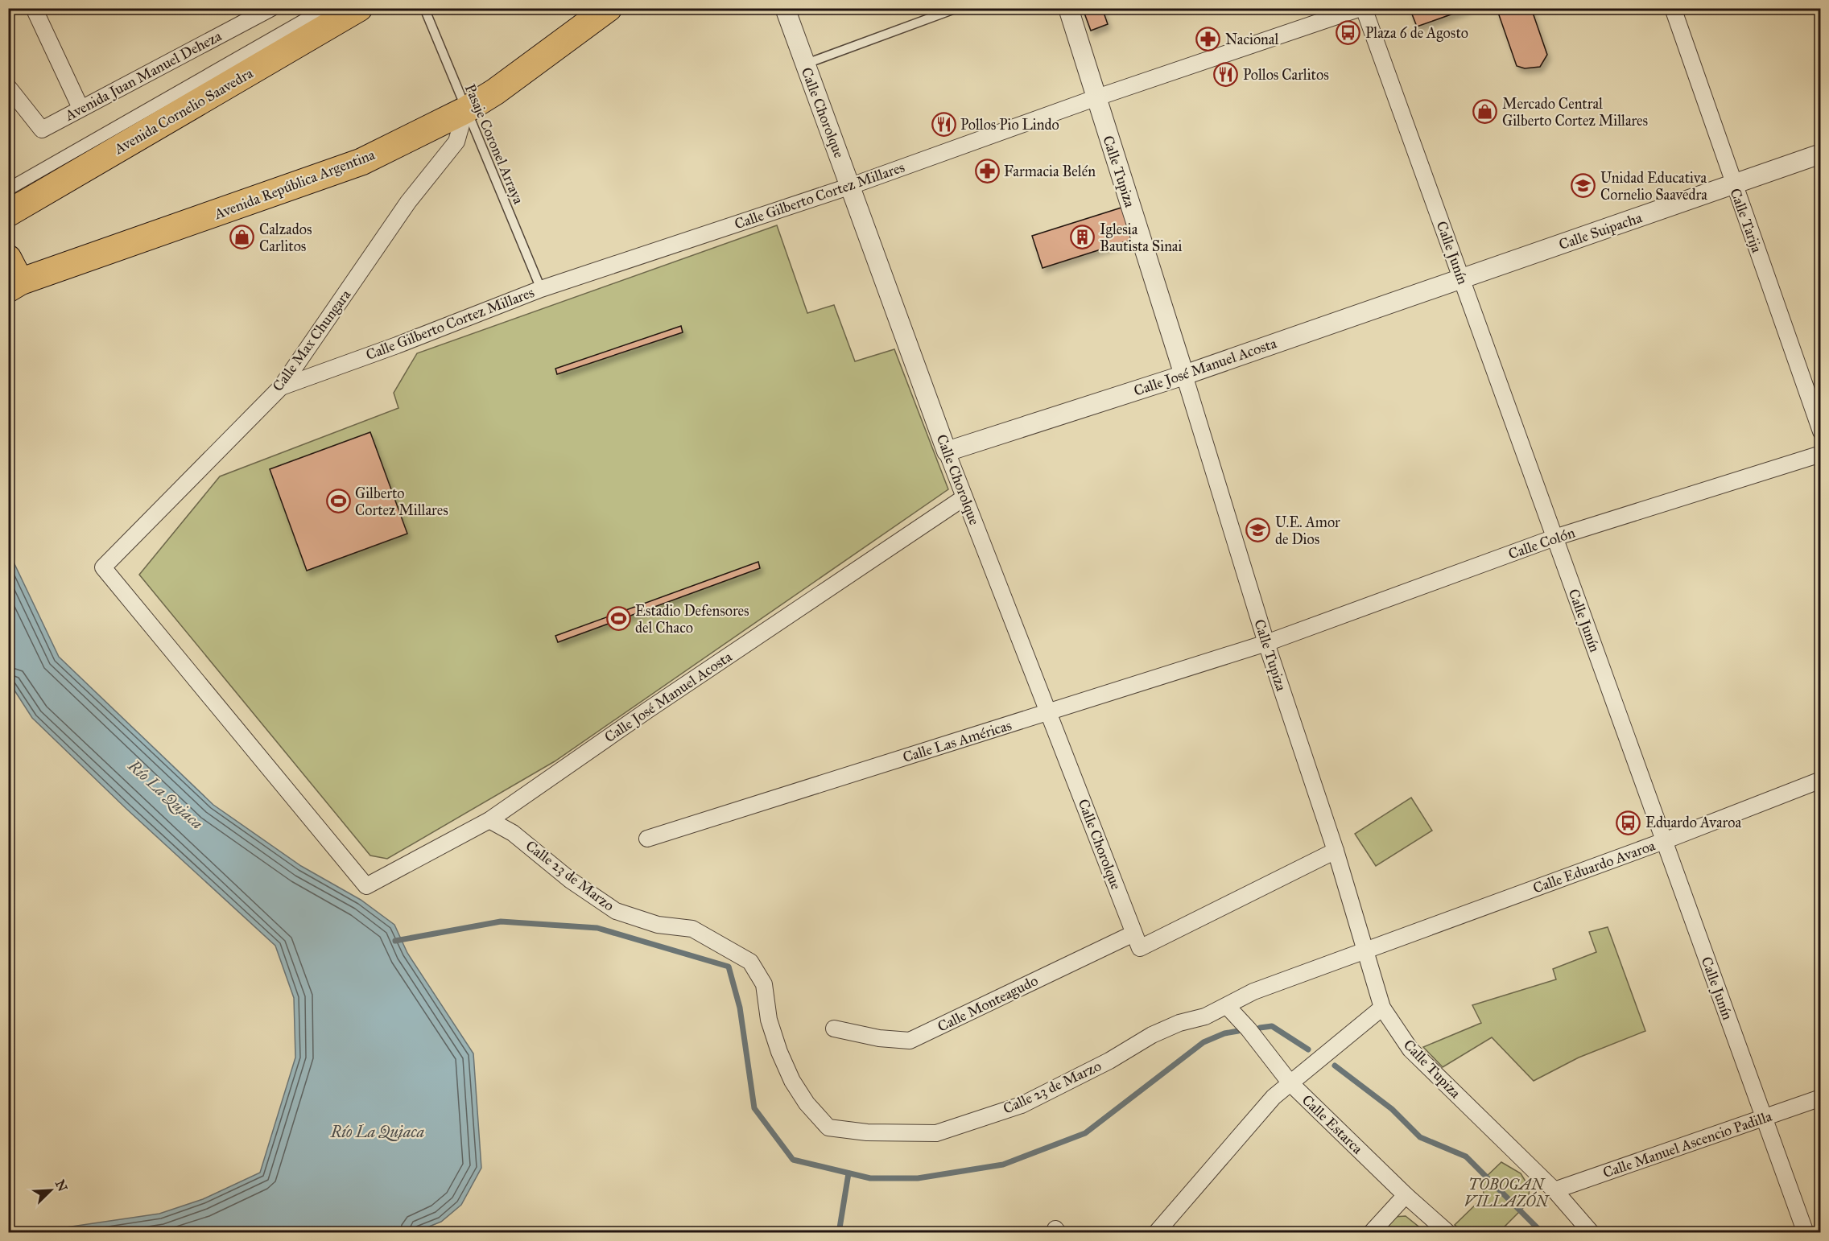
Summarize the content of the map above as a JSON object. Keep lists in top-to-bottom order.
{
  "streets": {
    "highway": ["Avenida Cornelio Saavedra", "Avenida República Argentina"],
    "street": [
      "Avenida Juan Manuel Deheza",
      "Calle Chorolque",
      "Calle Tupiza",
      "Calle Gilberto Cortez Millares",
      "Calle Tarija",
      "Calle Suipacha",
      "Calle Junín",
      "Calle Max Chungara",
      "Calle José Manuel Acosta",
      "Calle Colón",
      "Calle Las Américas",
      "Calle Eduardo Avaroa",
      "Calle 23 de Marzo",
      "Calle Monteagudo",
      "Calle Estarca",
      "Calle Manuel Ascencio Padilla"
    ],
    "lane": ["Pasaje Coronel Arraya"]
  },
  "crossings": [
    ["Calle Chorolque", "Calle Gilberto Cortez Millares"],
    ["Calle Chorolque", "Calle José Manuel Acosta"],
    ["Calle Chorolque", "Calle Las Américas"],
    ["Calle Chorolque", "Calle Monteagudo"],
    ["Pasaje Coronel Arraya", "Avenida República Argentina"],
    ["Pasaje Coronel Arraya", "Calle Gilberto Cortez Millares"],
    ["Pasaje Coronel Arraya", "Calle Max Chungara"],
    ["Calle Tupiza", "Calle Gilberto Cortez Millares"],
    ["Calle Tupiza", "Calle José Manuel Acosta"],
    ["Calle Tupiza", "Calle Colón"],
    ["Calle Tupiza", "Calle Las Américas"],
    ["Calle Tupiza", "Calle Eduardo Avaroa"],
    ["Calle Tupiza", "Calle 23 de Marzo"],
    ["Calle Tupiza", "Calle Monteagudo"],
    ["Calle Tupiza", "Calle Manuel Ascencio Padilla"],
    ["Avenida República Argentina", "Calle Max Chungara"],
    ["Calle Gilberto Cortez Millares", "Calle Junín"],
    ["Calle Gilberto Cortez Millares", "Calle Max Chungara"],
    ["Calle Tarija", "Calle Suipacha"],
    ["Calle Suipacha", "Calle Junín"],
    ["Calle Suipacha", "Calle José Manuel Acosta"],
    ["Calle Junín", "Calle José Manuel Acosta"],
    ["Calle Junín", "Calle Colón"],
    ["Calle Junín", "Calle Eduardo Avaroa"],
    ["Calle Junín", "Calle Manuel Ascencio Padilla"],
    ["Calle Max Chungara", "Calle José Manuel Acosta"],
    ["Calle José Manuel Acosta", "Calle 23 de Marzo"],
    ["Calle Colón", "Calle Las Américas"],
    ["Calle Eduardo Avaroa", "Calle 23 de Marzo"],
    ["Calle 23 de Marzo", "Calle Estarca"]
  ],
  "water": ["Río La Quiaca"],
  "parks": ["TOBOGAN VILLAZÓN"],
  "places": {
    "bus stop": ["Plaza 6 de Agosto", "Eduardo Avaroa"],
    "pharmacy": ["Nacional", "Farmacia Belén"],
    "restaurant": ["Pollos Carlitos", "Pollos Pio Lindo"],
    "shop": ["Mercado Central Gilberto Cortez Millares", "Calzados Carlitos"],
    "school or university": ["Unidad Educativa Cornelio Saavedra", "U.E. Amor de Dios"],
    "building": ["Iglesia Bautista Sinai"],
    "sports": ["Gilberto Cortez Millares", "Estadio Defensores del Chaco"]
  },
  "north": "top right"
}
